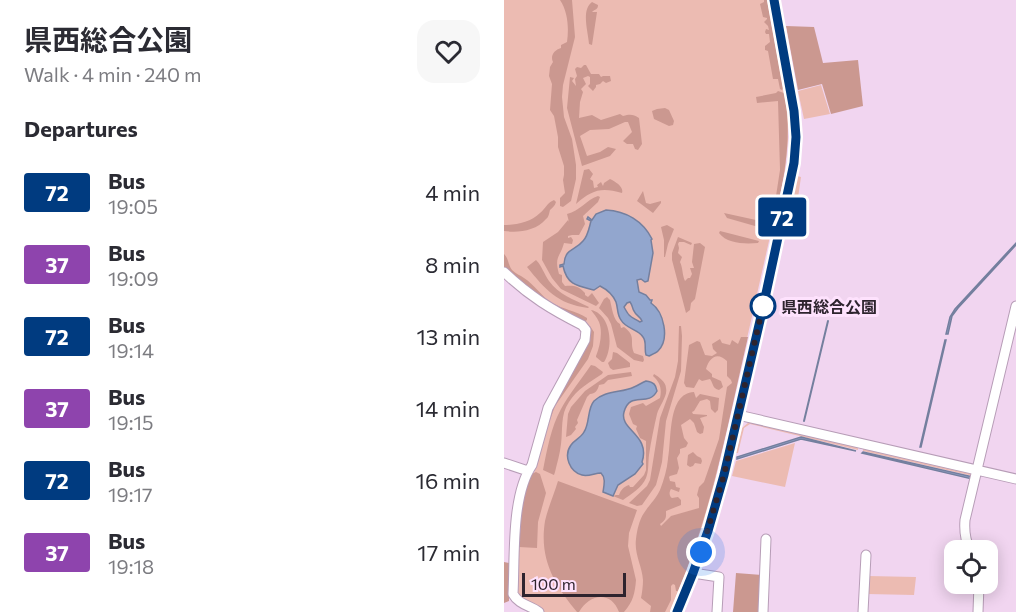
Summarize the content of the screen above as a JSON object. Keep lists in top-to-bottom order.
{
  "places": ["県西総合公園"],
  "lines": ["bus line 72"],
  "scale_bar": "100 m",
  "page": {
    "heading": [
      ["県西総合公園", "Walk · 4 min · 240 m"],
      "Departures"
    ],
    "on_map": "72",
    "list": [
      {
        "mark": "72",
        "name": "Bus",
        "note": "19:05",
        "value": "4 min"
      },
      {
        "mark": "37",
        "name": "Bus",
        "note": "19:09",
        "value": "8 min"
      },
      {
        "mark": "72",
        "name": "Bus",
        "note": "19:14",
        "value": "13 min"
      },
      {
        "mark": "37",
        "name": "Bus",
        "note": "19:15",
        "value": "14 min"
      },
      {
        "mark": "72",
        "name": "Bus",
        "note": "19:17",
        "value": "16 min"
      },
      {
        "mark": "37",
        "name": "Bus",
        "note": "19:18",
        "value": "17 min"
      }
    ],
    "scale": "100 m"
  }
}
